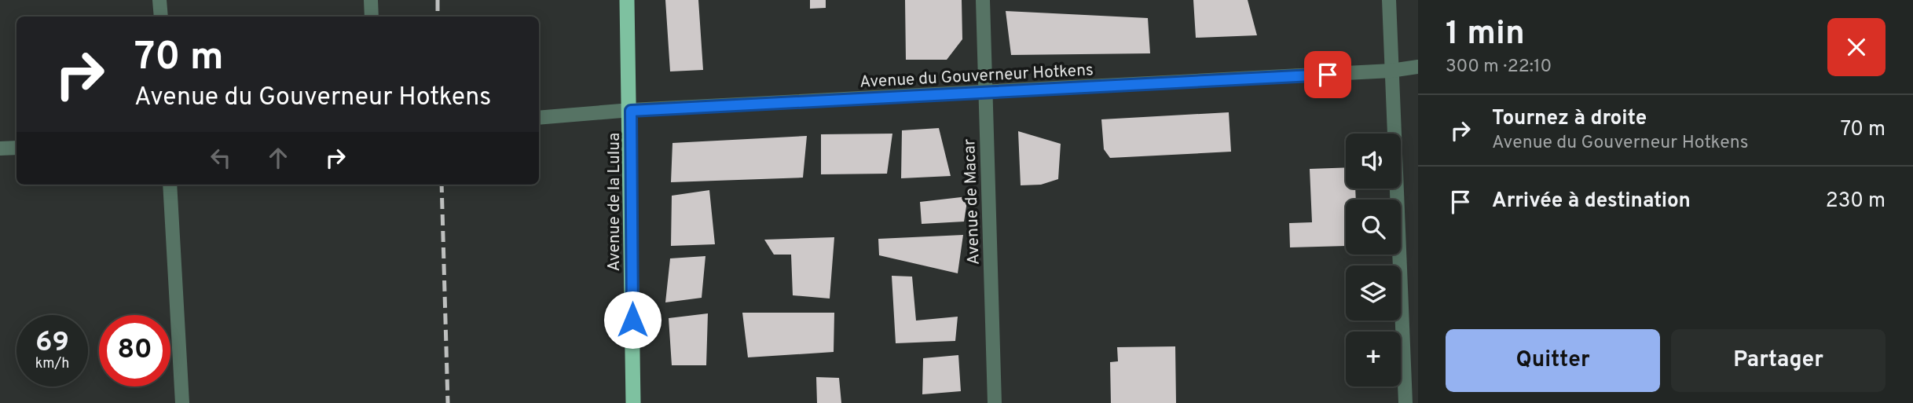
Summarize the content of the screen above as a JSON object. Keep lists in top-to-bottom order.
{
  "streets": {
    "highway": ["Avenue de la Lulua"],
    "street": ["Avenue du Gouverneur Hotkens", "Avenue de Macar"]
  },
  "crossings": [
    ["Avenue du Gouverneur Hotkens", "Avenue de la Lulua"],
    ["Avenue du Gouverneur Hotkens", "Avenue de Macar"]
  ],
  "page": {
    "heading": ["1 min", "300 m · 22:10"],
    "turn": ["70 m", "Avenue du Gouverneur Hotkens"],
    "list": [
      {
        "name": "Tournez à droite",
        "note": "Avenue du Gouverneur Hotkens",
        "value": "70 m"
      },
      {
        "name": "Arrivée à destination",
        "value": "230 m"
      }
    ],
    "map_buttons": "+",
    "speed": "69 km/h",
    "limit": "80",
    "buttons": ["Quitter", "Partager"]
  }
}
